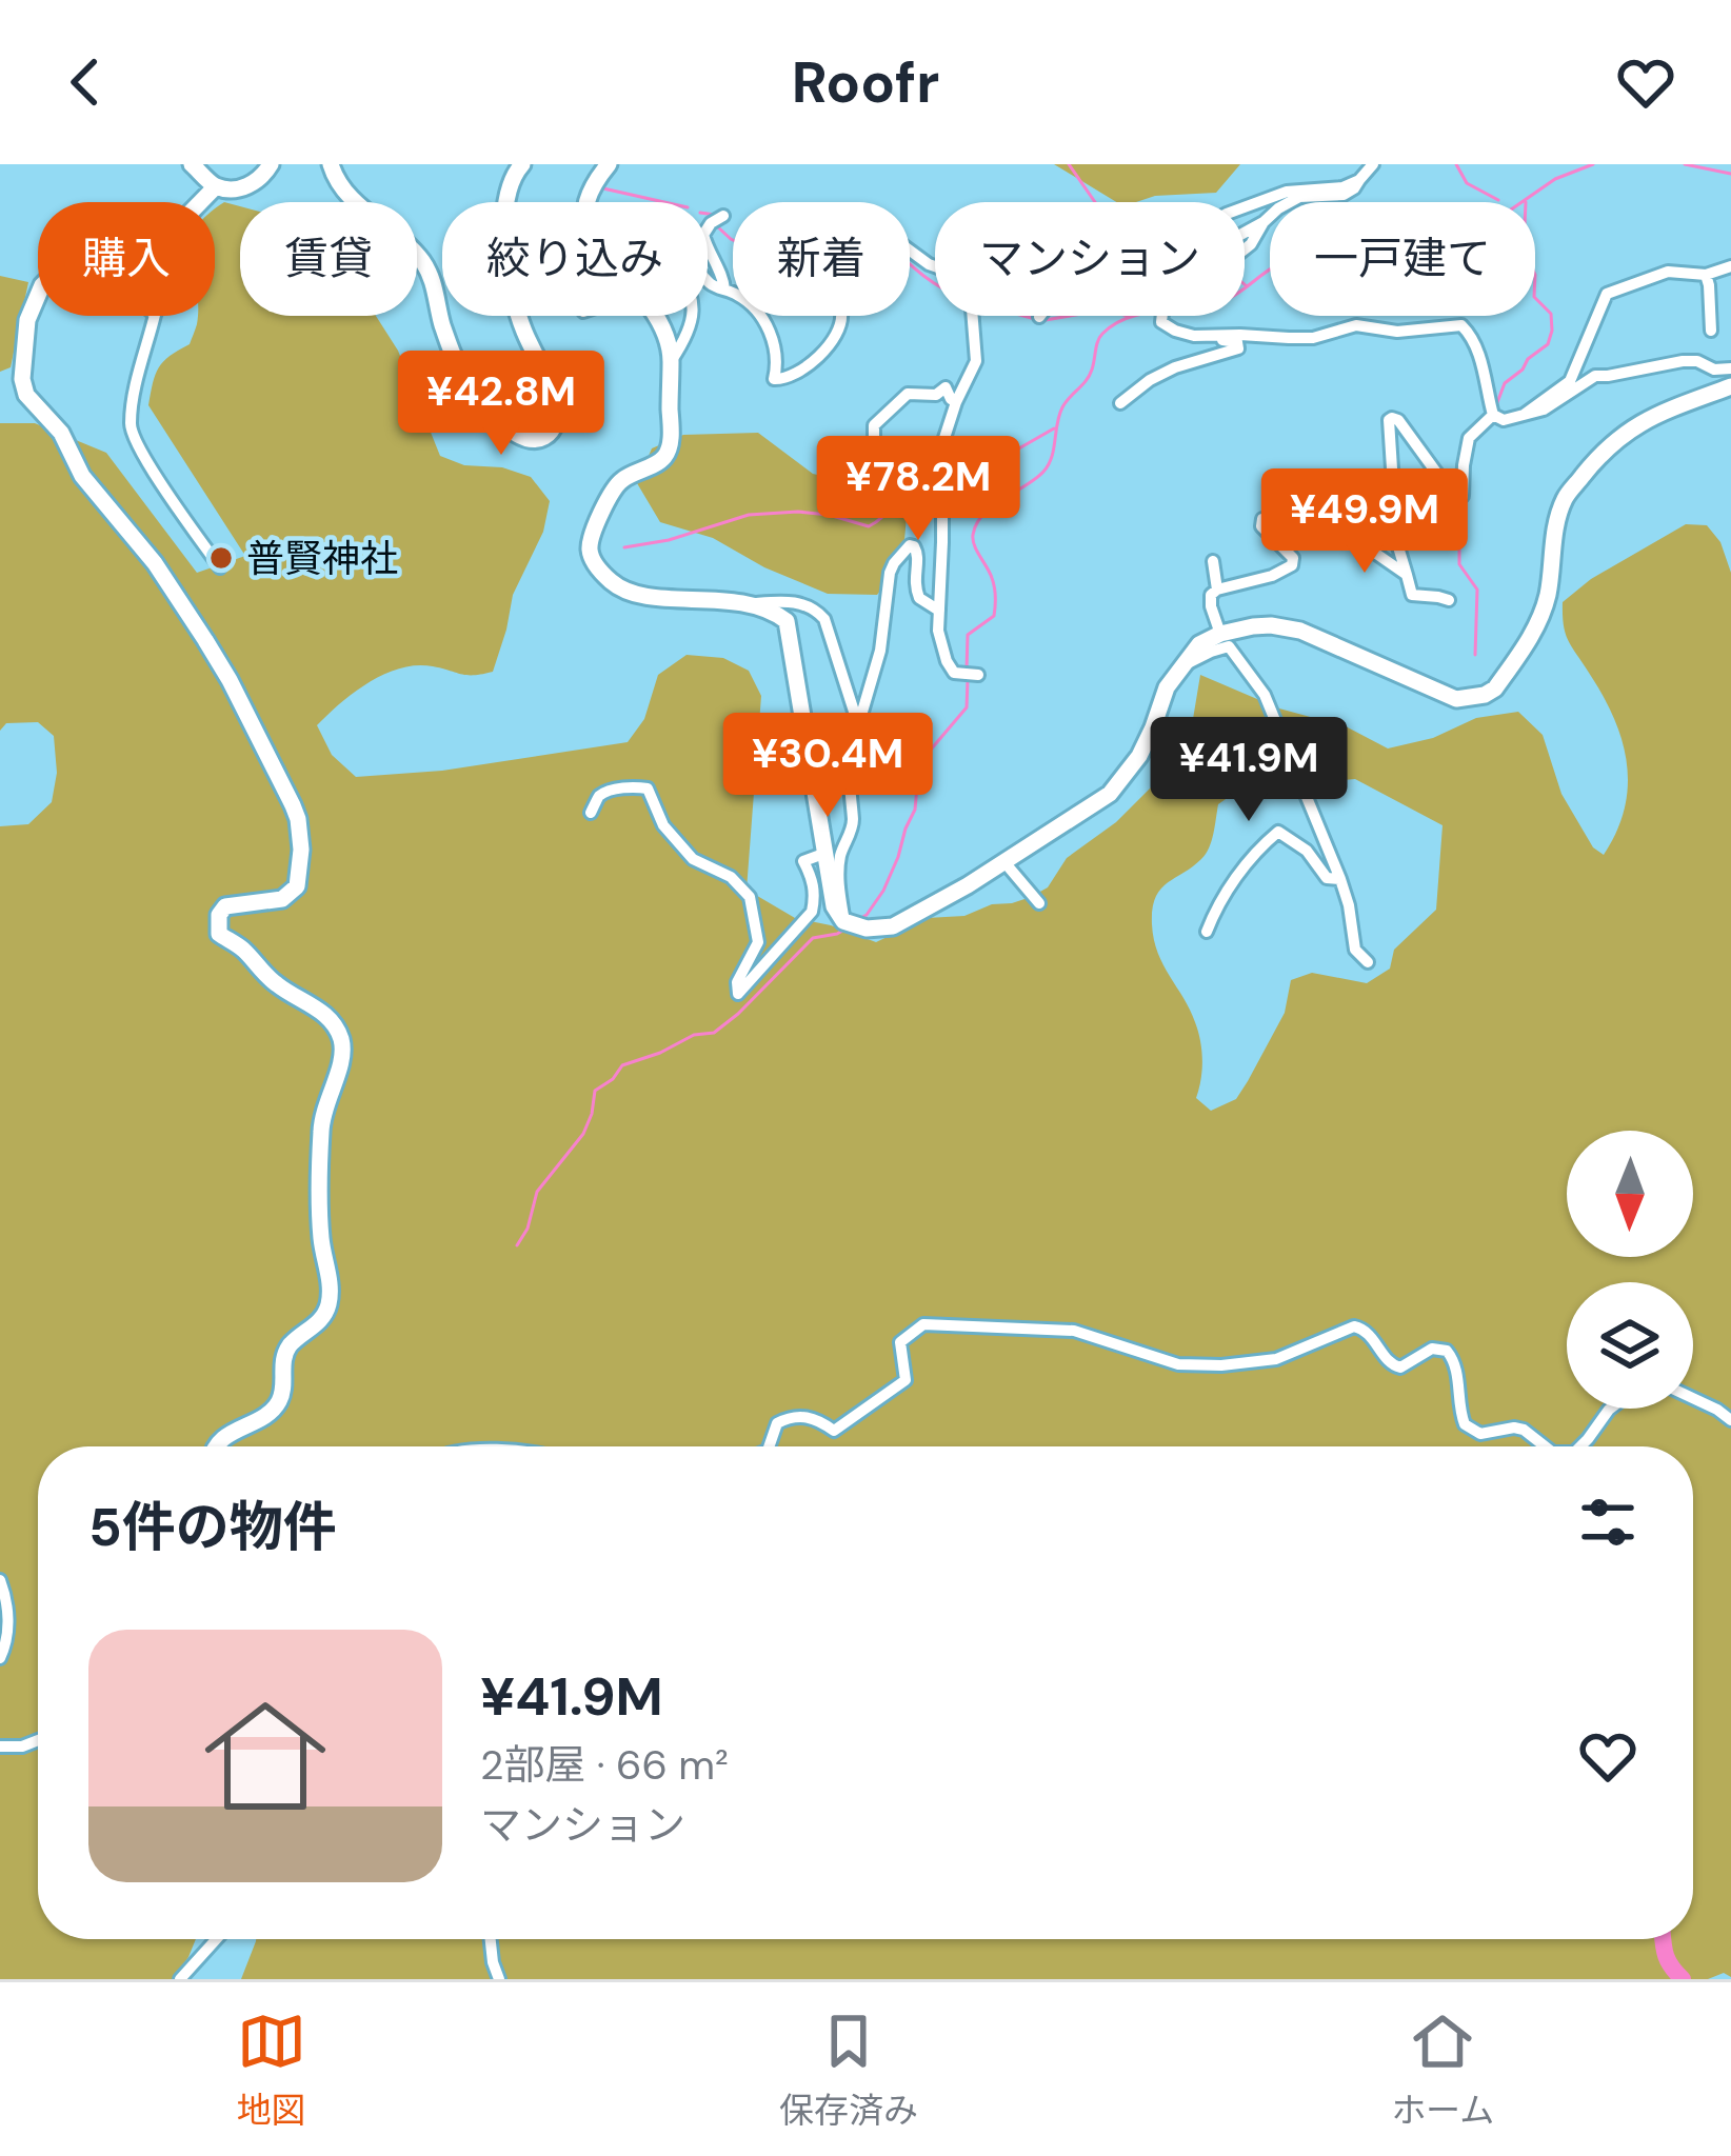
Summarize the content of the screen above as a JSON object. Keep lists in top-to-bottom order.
{
  "places": ["普賢神社"],
  "north": "bottom",
  "page": {
    "header": "Roofr",
    "chip": [
      "購入",
      "賃貸",
      "絞り込み",
      "新着",
      "マンション",
      "一戸建て"
    ],
    "price": [
      "¥42.8M",
      "¥78.2M",
      "¥49.9M",
      "¥30.4M",
      "¥41.9M"
    ],
    "heading": "5件の物件",
    "list": [
      {
        "name": "¥41.9M",
        "note": "2部屋 · 66 m² · マンション"
      }
    ],
    "tabs": ["地図", "保存済み", "ホーム"]
  }
}
